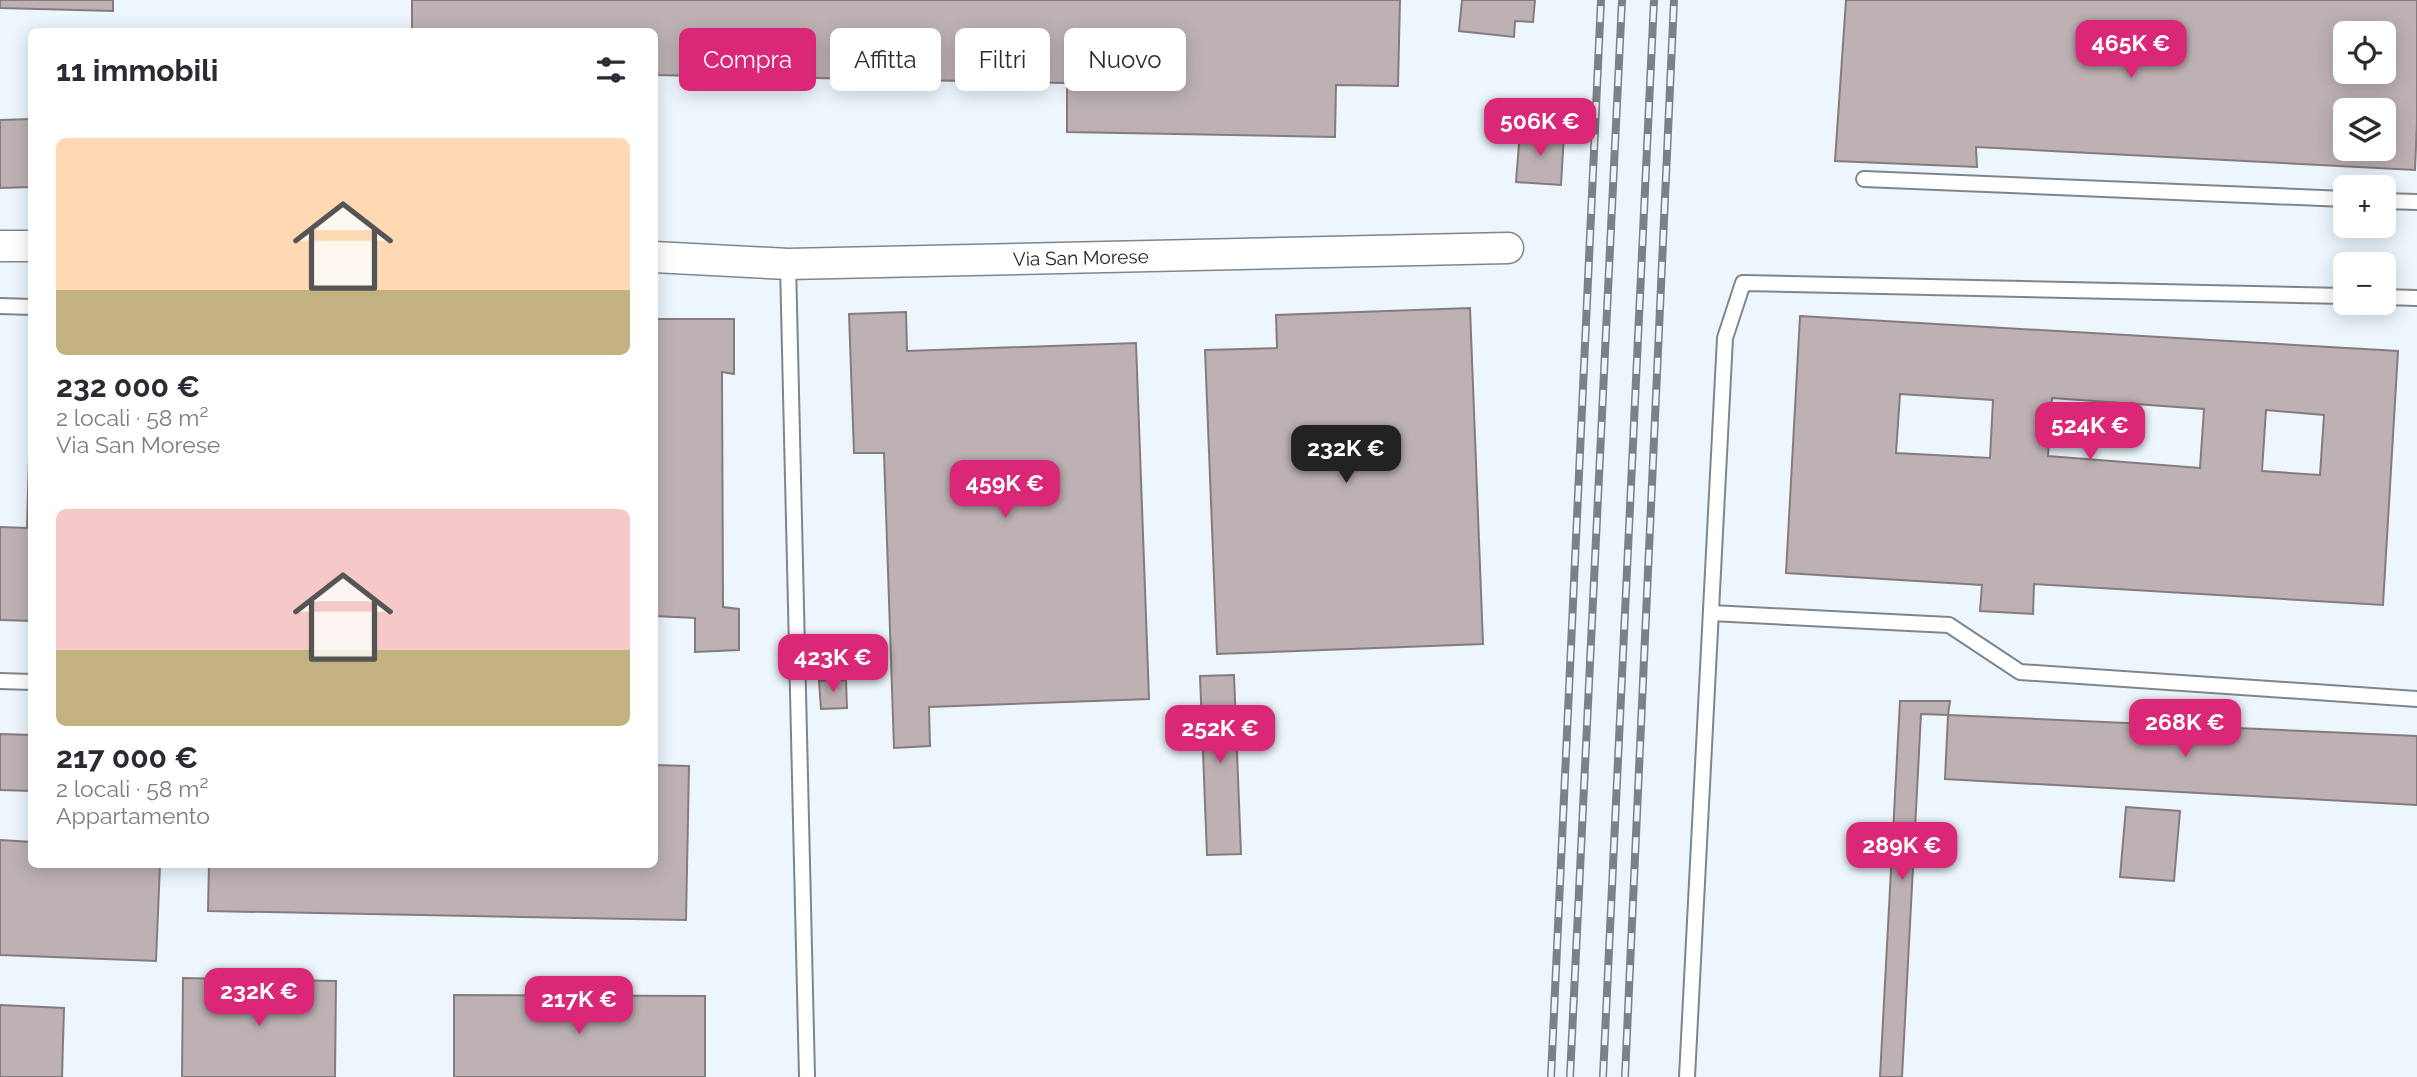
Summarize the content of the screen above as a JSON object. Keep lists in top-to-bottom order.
{
  "streets": {
    "street": ["Via San Morese"]
  },
  "page": {
    "price": [
      "465K €",
      "506K €",
      "524K €",
      "232K €",
      "459K €",
      "423K €",
      "268K €",
      "252K €",
      "289K €",
      "232K €",
      "217K €"
    ],
    "map_buttons": ["+", "−"],
    "chip": [
      "Compra",
      "Affitta",
      "Filtri",
      "Nuovo"
    ],
    "heading": "11 immobili",
    "list": [
      {
        "name": "232 000 €",
        "note": "2 locali · 58 m² · Via San Morese"
      },
      {
        "name": "217 000 €",
        "note": "2 locali · 58 m² · Appartamento"
      }
    ]
  }
}
